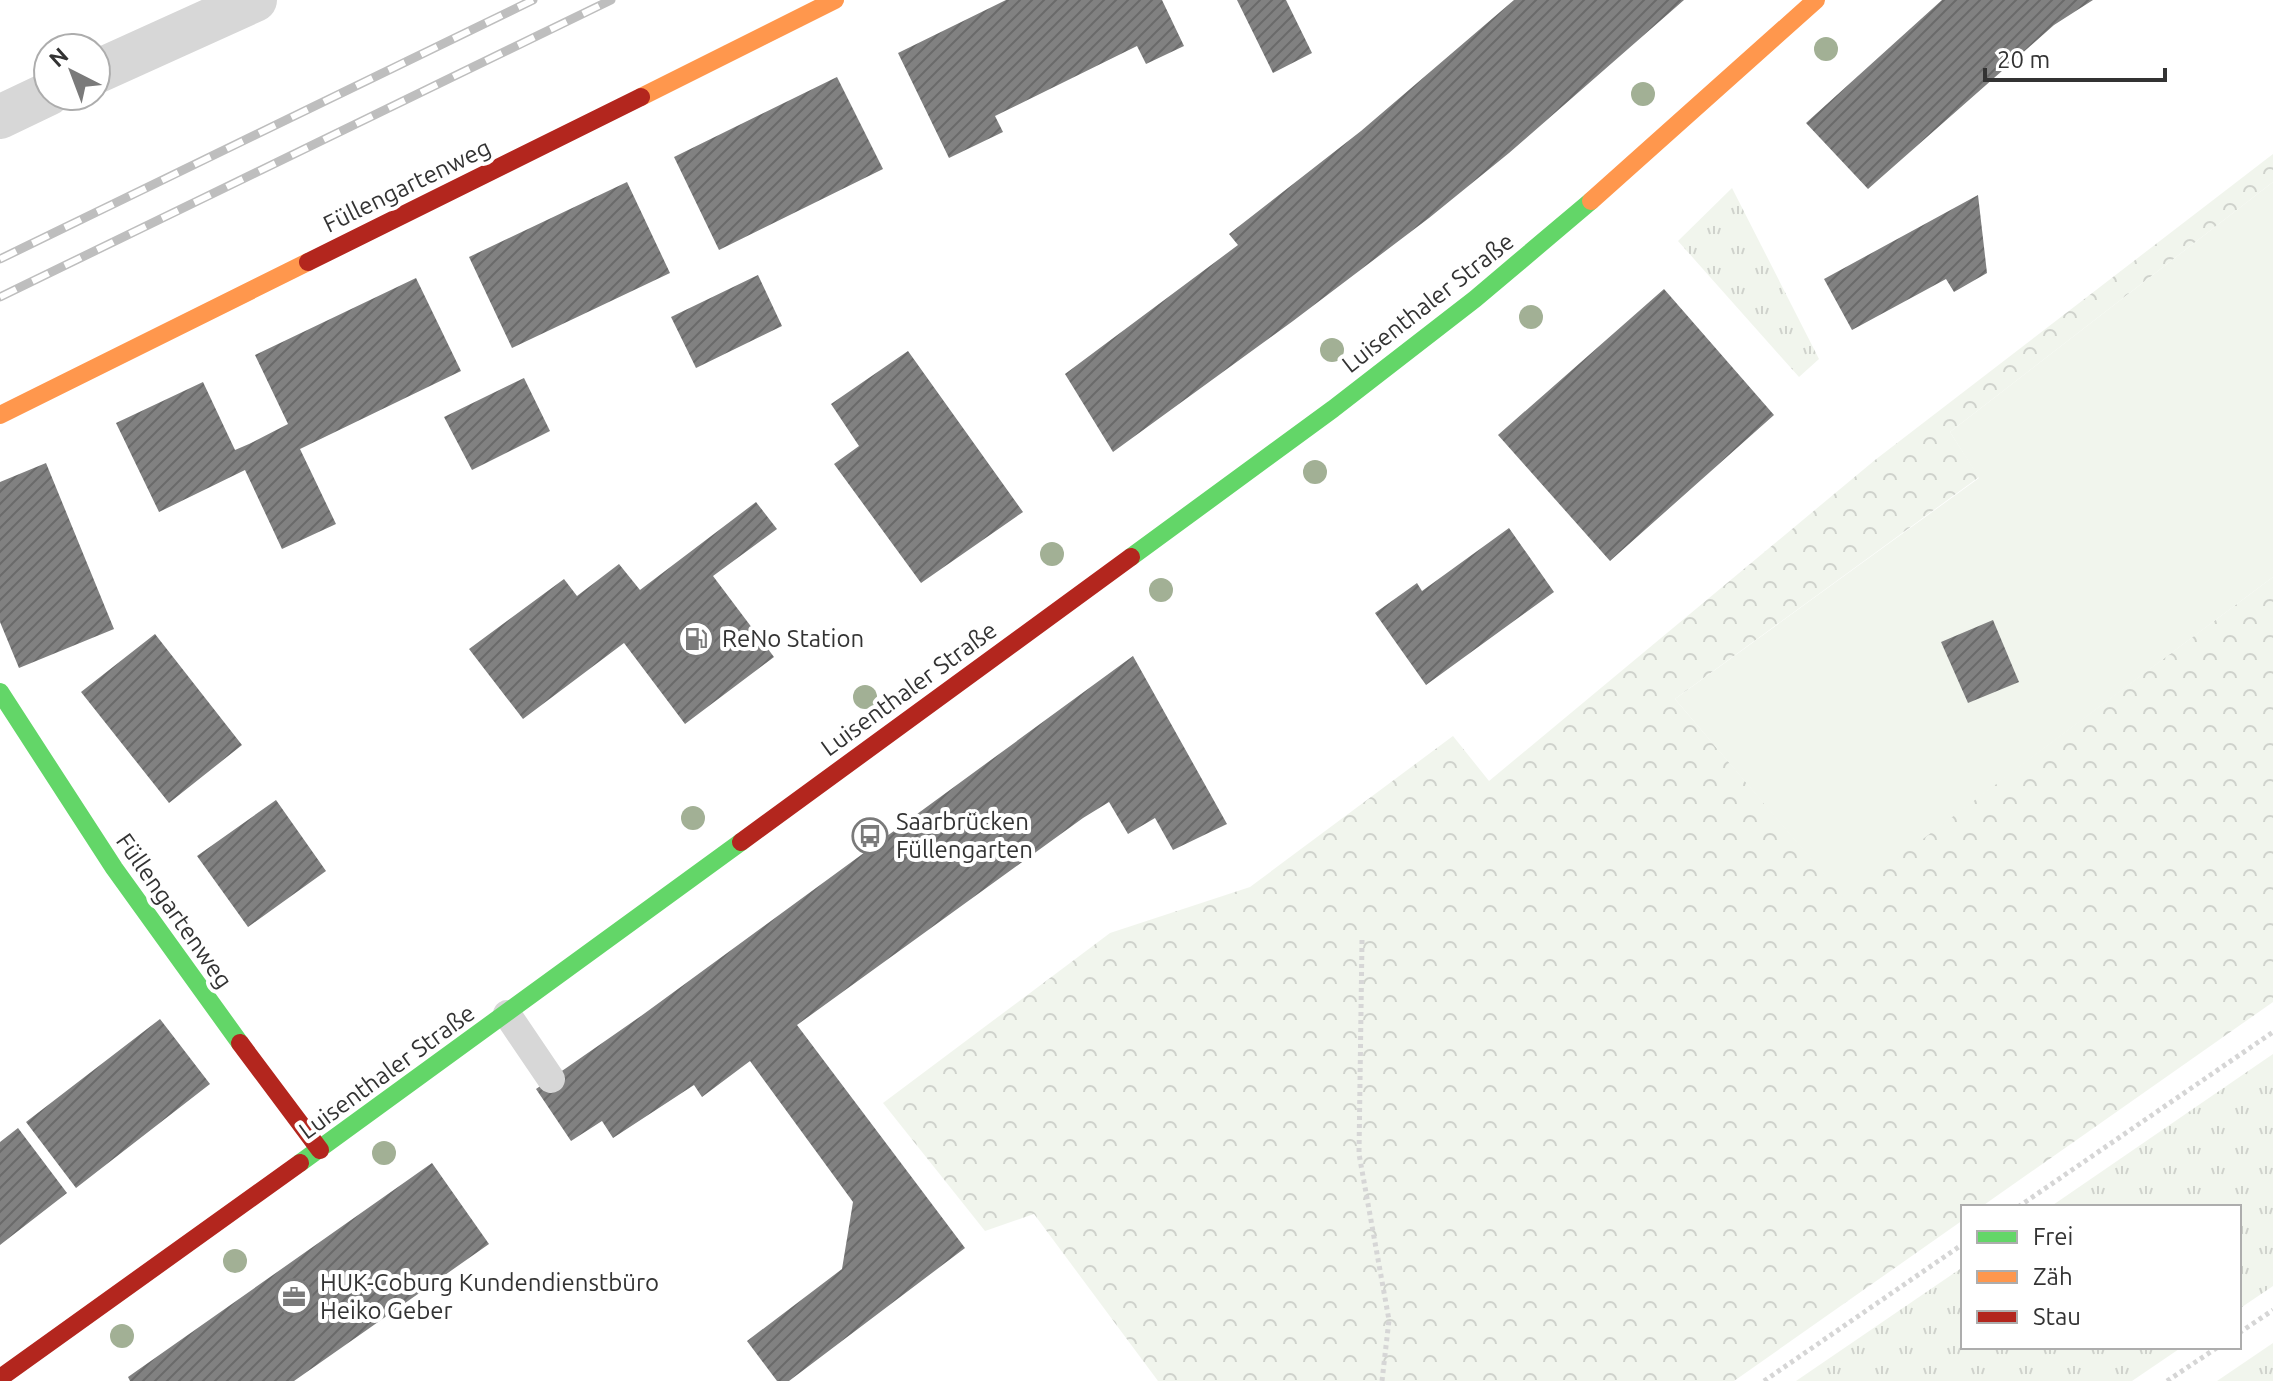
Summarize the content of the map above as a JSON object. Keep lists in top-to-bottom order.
{
  "streets": {
    "main road": ["Füllengartenweg", "Luisenthaler Straße"]
  },
  "crossings": [
    ["Füllengartenweg", "Luisenthaler Straße"]
  ],
  "places": {
    "fuel station": ["ReNo Station"],
    "bus stop": ["Saarbrücken Füllengarten"],
    "office": ["HUK-Coburg Kundendienstbüro Heiko Geber"]
  },
  "legend": ["Frei", "Zäh", "Stau"],
  "scale_bar": "20 m",
  "north": "top left"
}
